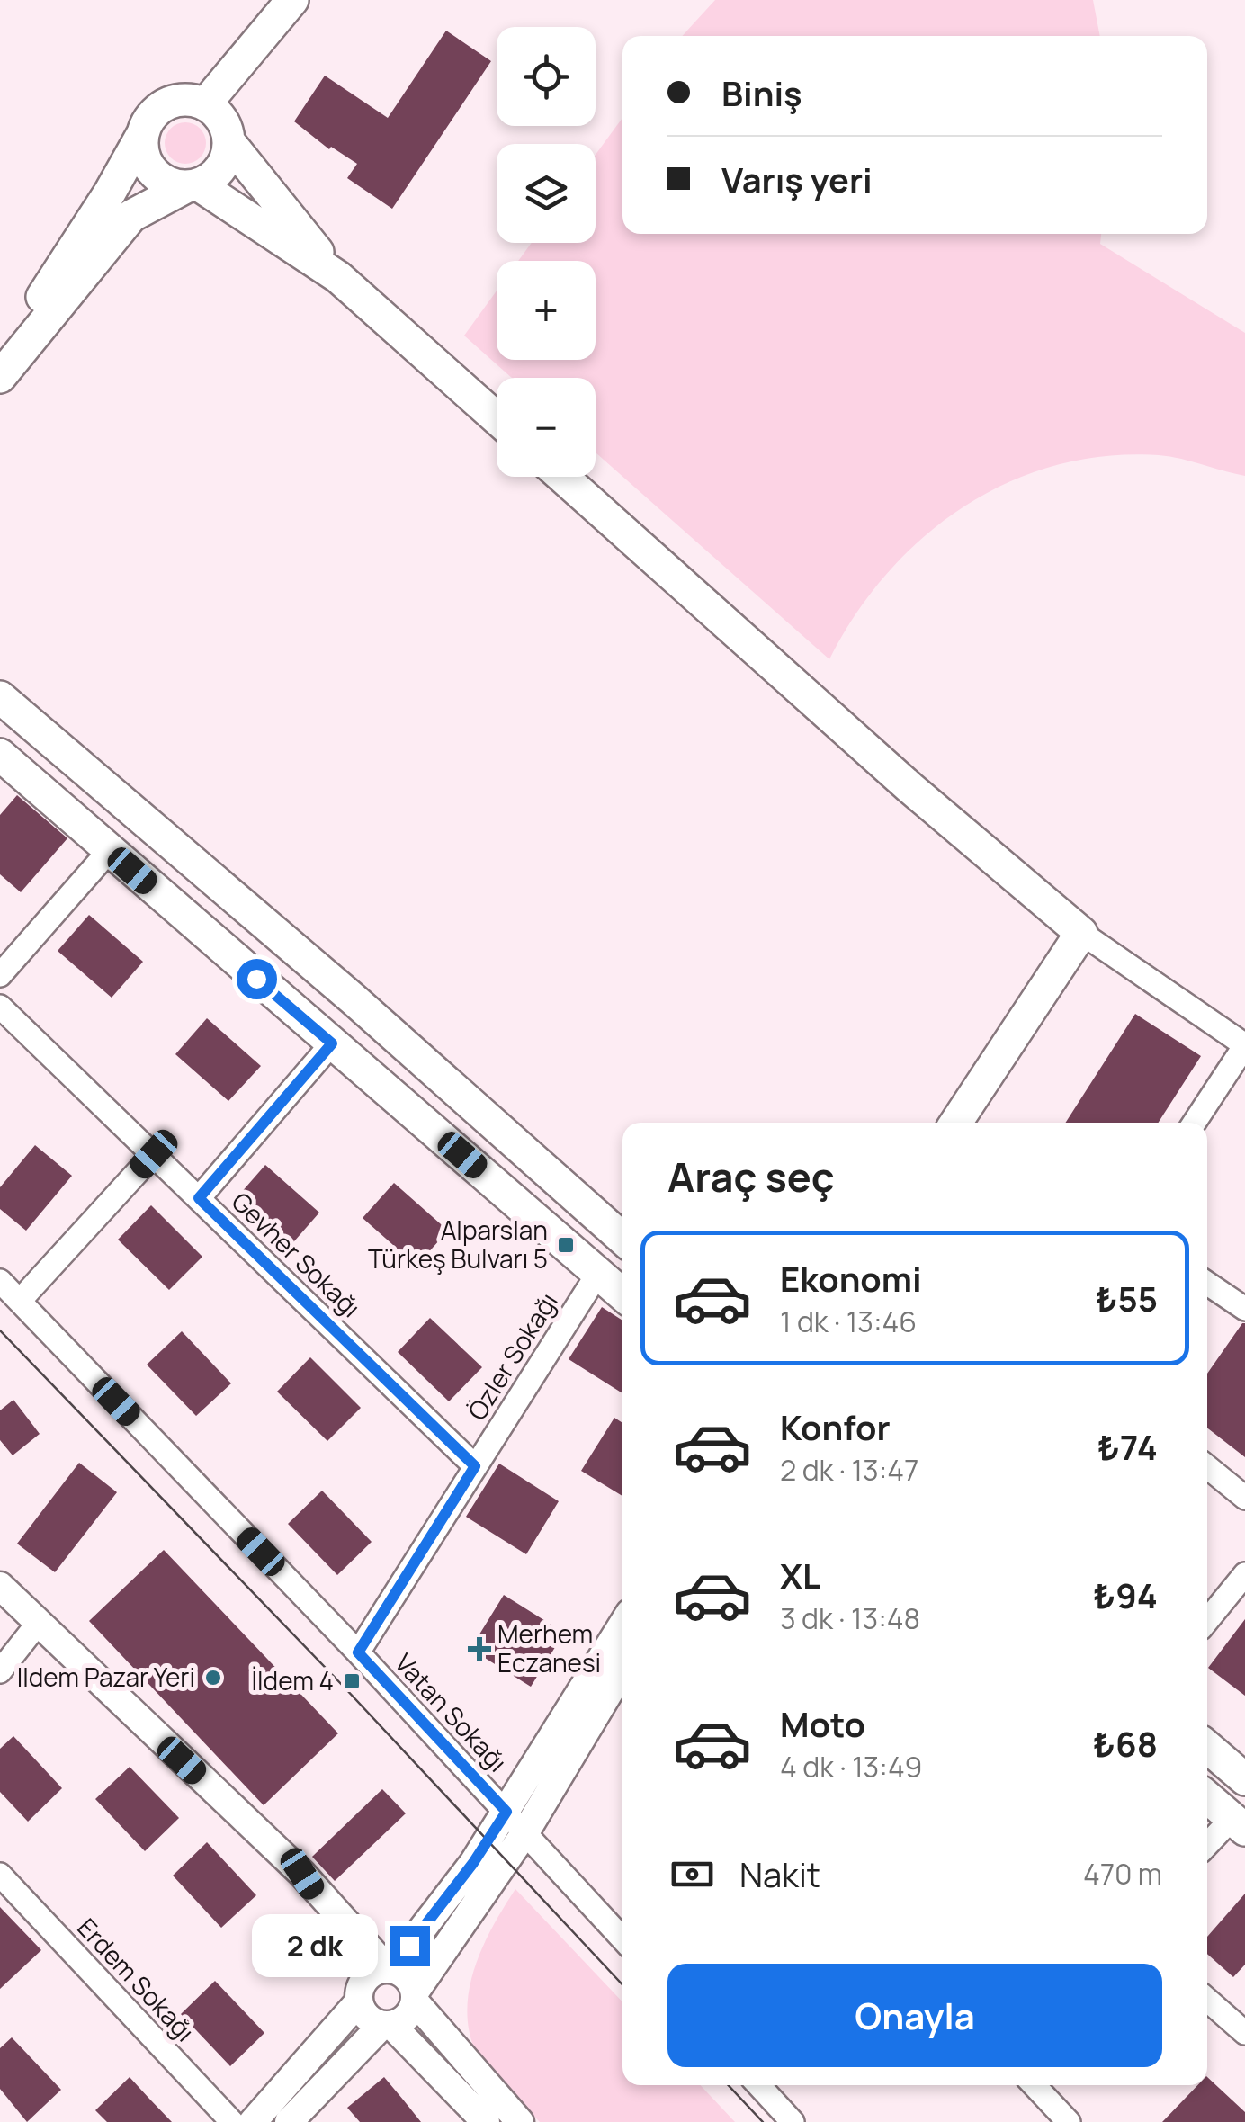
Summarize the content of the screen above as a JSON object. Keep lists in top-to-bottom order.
{
  "streets": {
    "street": [
      "Gevher Sokağı",
      "Özler Sokağı",
      "Vatan Sokağı",
      "Erdem Sokağı"
    ]
  },
  "crossings": [
    ["Gevher Sokağı", "Özler Sokağı"],
    ["Özler Sokağı", "Vatan Sokağı"]
  ],
  "places": {
    "transit": ["Alparslan Türkeş Bulvarı 5", "İldem 4"],
    "health": ["Merhem Eczanesi"],
    "other": ["Ildem Pazar Yeri"]
  },
  "page": {
    "map_buttons": ["+", "−"],
    "banner": ["Biniş", "Varış yeri"],
    "heading": "Araç seç",
    "list": [
      {
        "name": "Ekonomi",
        "note": "1 dk · 13:46",
        "value": "₺55"
      },
      {
        "name": "Konfor",
        "note": "2 dk · 13:47",
        "value": "₺74"
      },
      {
        "name": "XL",
        "note": "3 dk · 13:48",
        "value": "₺94"
      },
      {
        "name": "Moto",
        "note": "4 dk · 13:49",
        "value": "₺68"
      }
    ],
    "pay": ["Nakit", "470 m"],
    "bubble": "2 dk",
    "buttons": "Onayla"
  }
}
